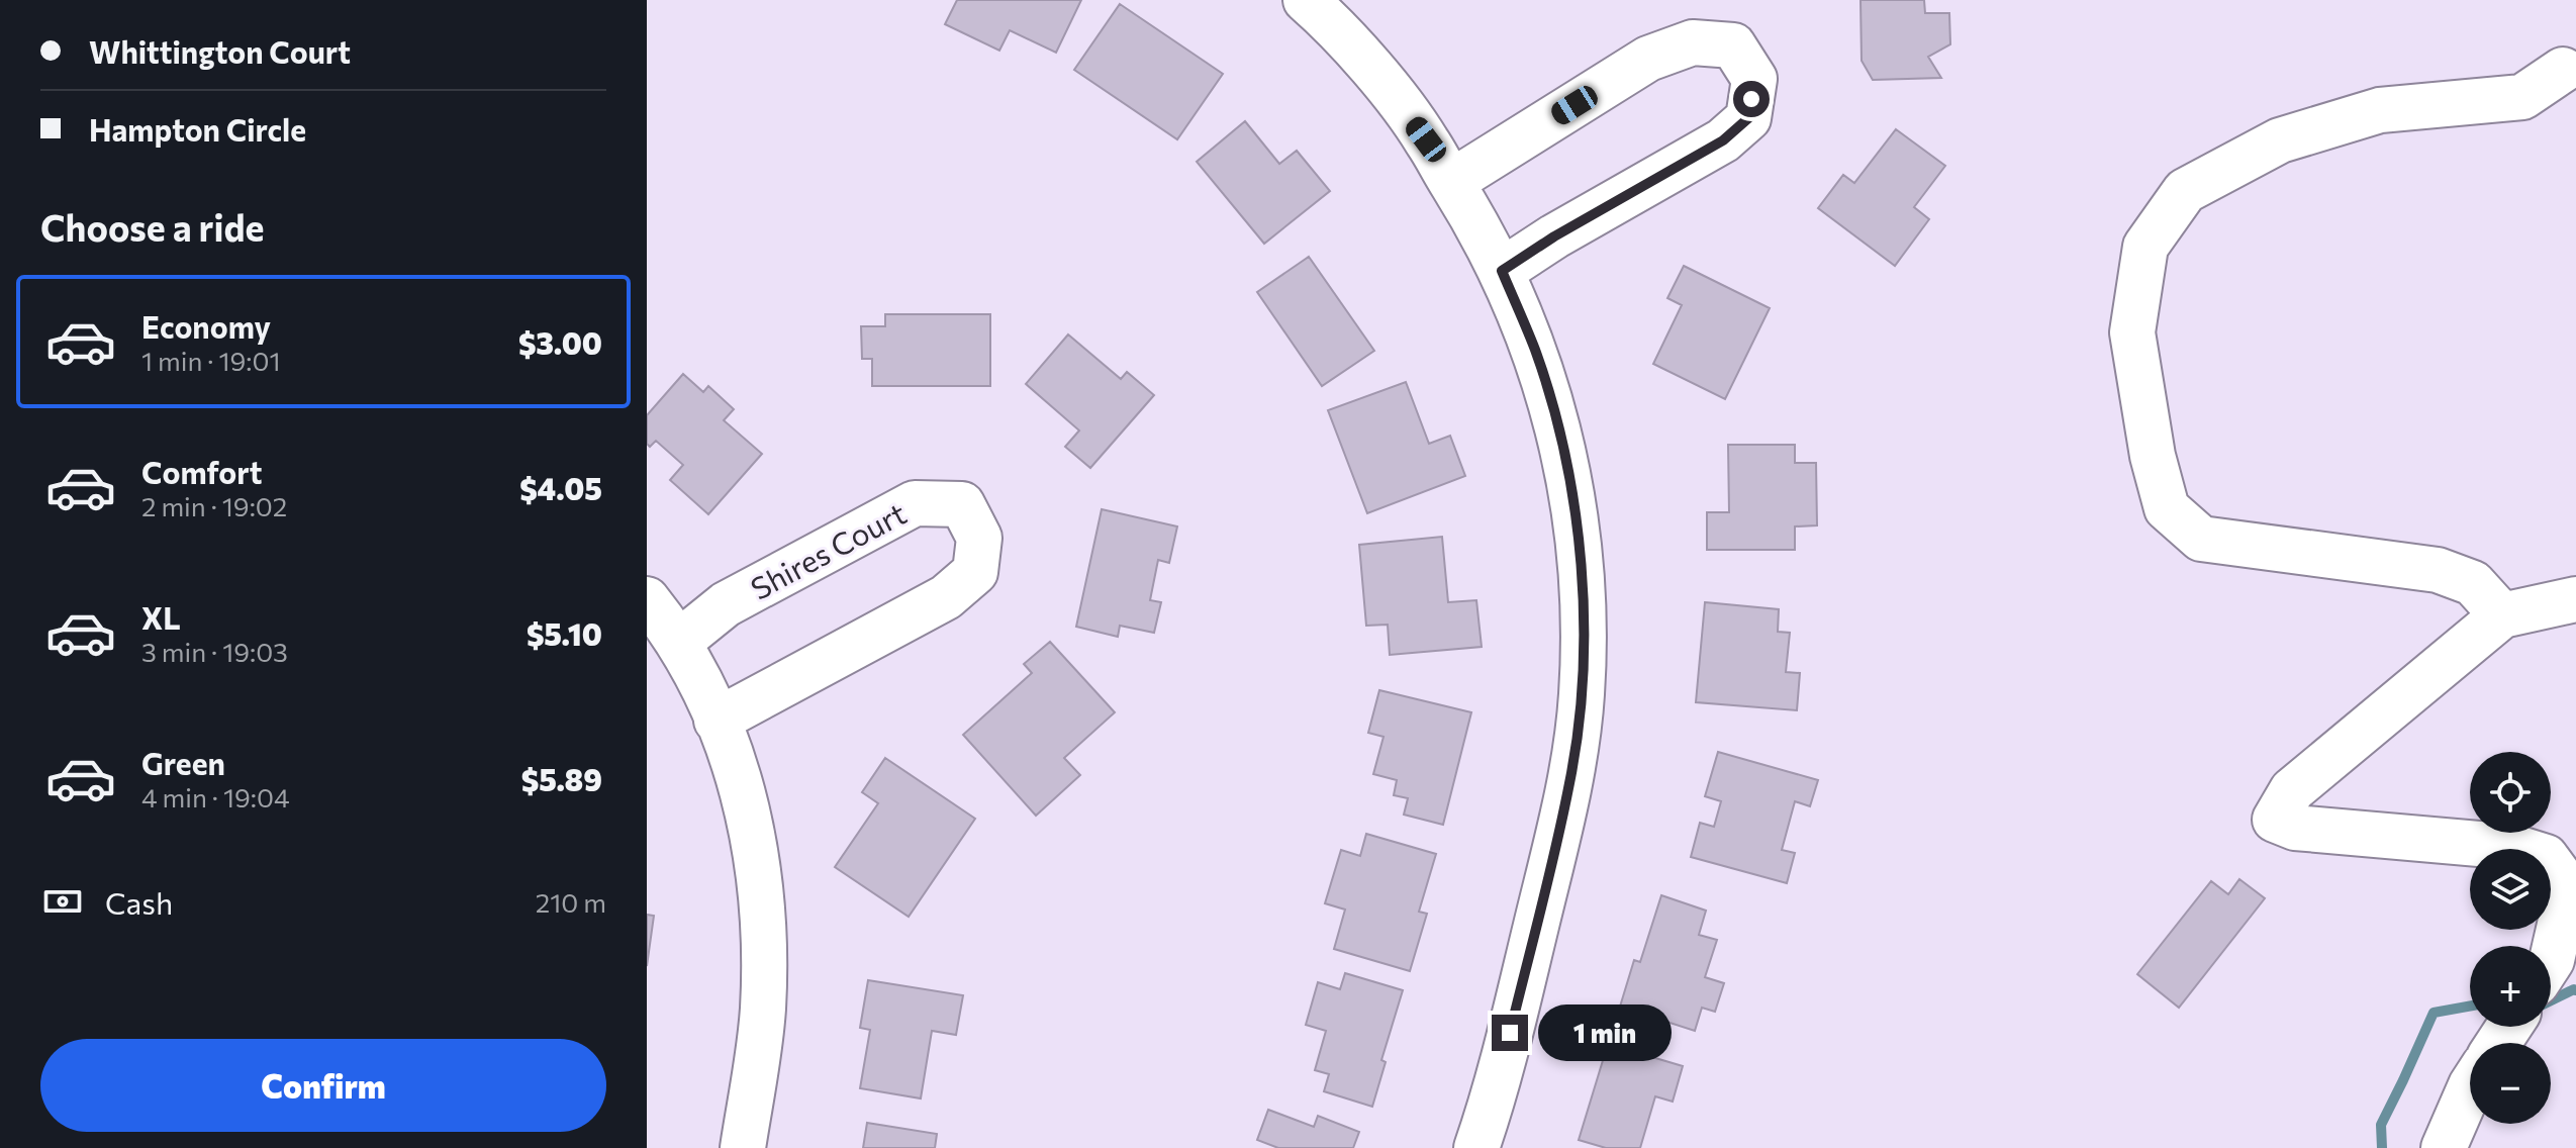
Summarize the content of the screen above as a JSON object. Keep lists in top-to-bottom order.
{
  "streets": {
    "street": ["Shires Court"]
  },
  "page": {
    "banner": ["Whittington Court", "Hampton Circle"],
    "heading": "Choose a ride",
    "list": [
      {
        "name": "Economy",
        "note": "1 min · 19:01",
        "value": "$3.00"
      },
      {
        "name": "Comfort",
        "note": "2 min · 19:02",
        "value": "$4.05"
      },
      {
        "name": "XL",
        "note": "3 min · 19:03",
        "value": "$5.10"
      },
      {
        "name": "Green",
        "note": "4 min · 19:04",
        "value": "$5.89"
      }
    ],
    "map_buttons": ["+", "−"],
    "pay": ["Cash", "210 m"],
    "bubble": "1 min",
    "buttons": "Confirm"
  }
}
